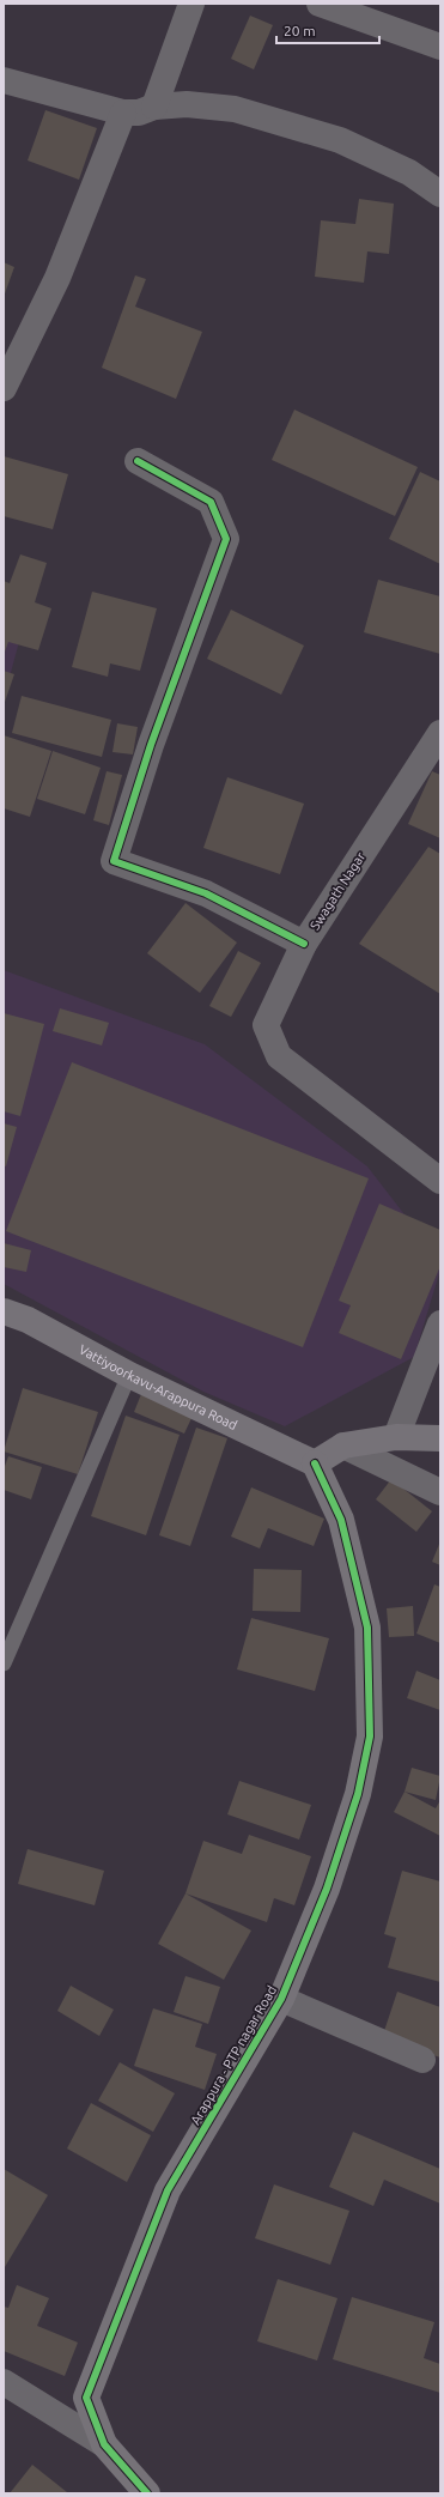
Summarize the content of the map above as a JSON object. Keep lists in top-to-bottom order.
{
  "streets": {
    "street": ["Swagath Nagar", "Vattiyoorkavu-Arappura Road", "Arappura - PTP nagar Road"]
  },
  "crossings": [
    ["Vattiyoorkavu-Arappura Road", "Arappura - PTP nagar Road"]
  ],
  "scale_bar": "20 m"
}
